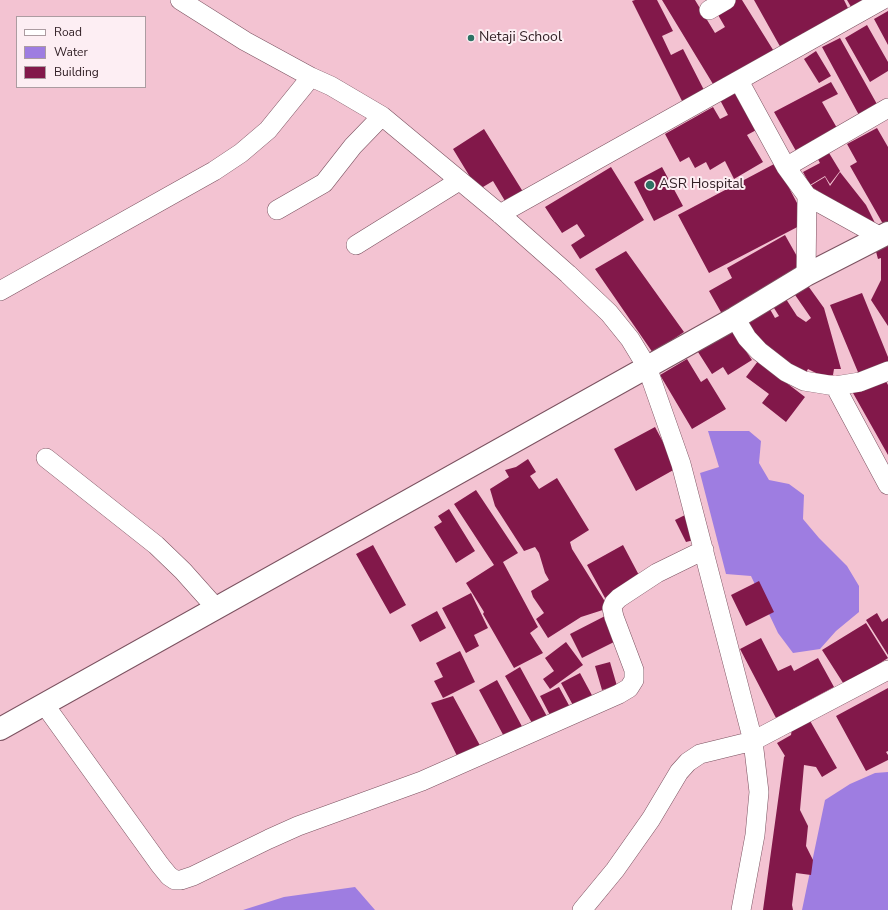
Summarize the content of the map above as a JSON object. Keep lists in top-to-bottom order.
{
  "places": ["Netaji School", "ASR Hospital"],
  "legend": ["Road", "Water", "Building"]
}
